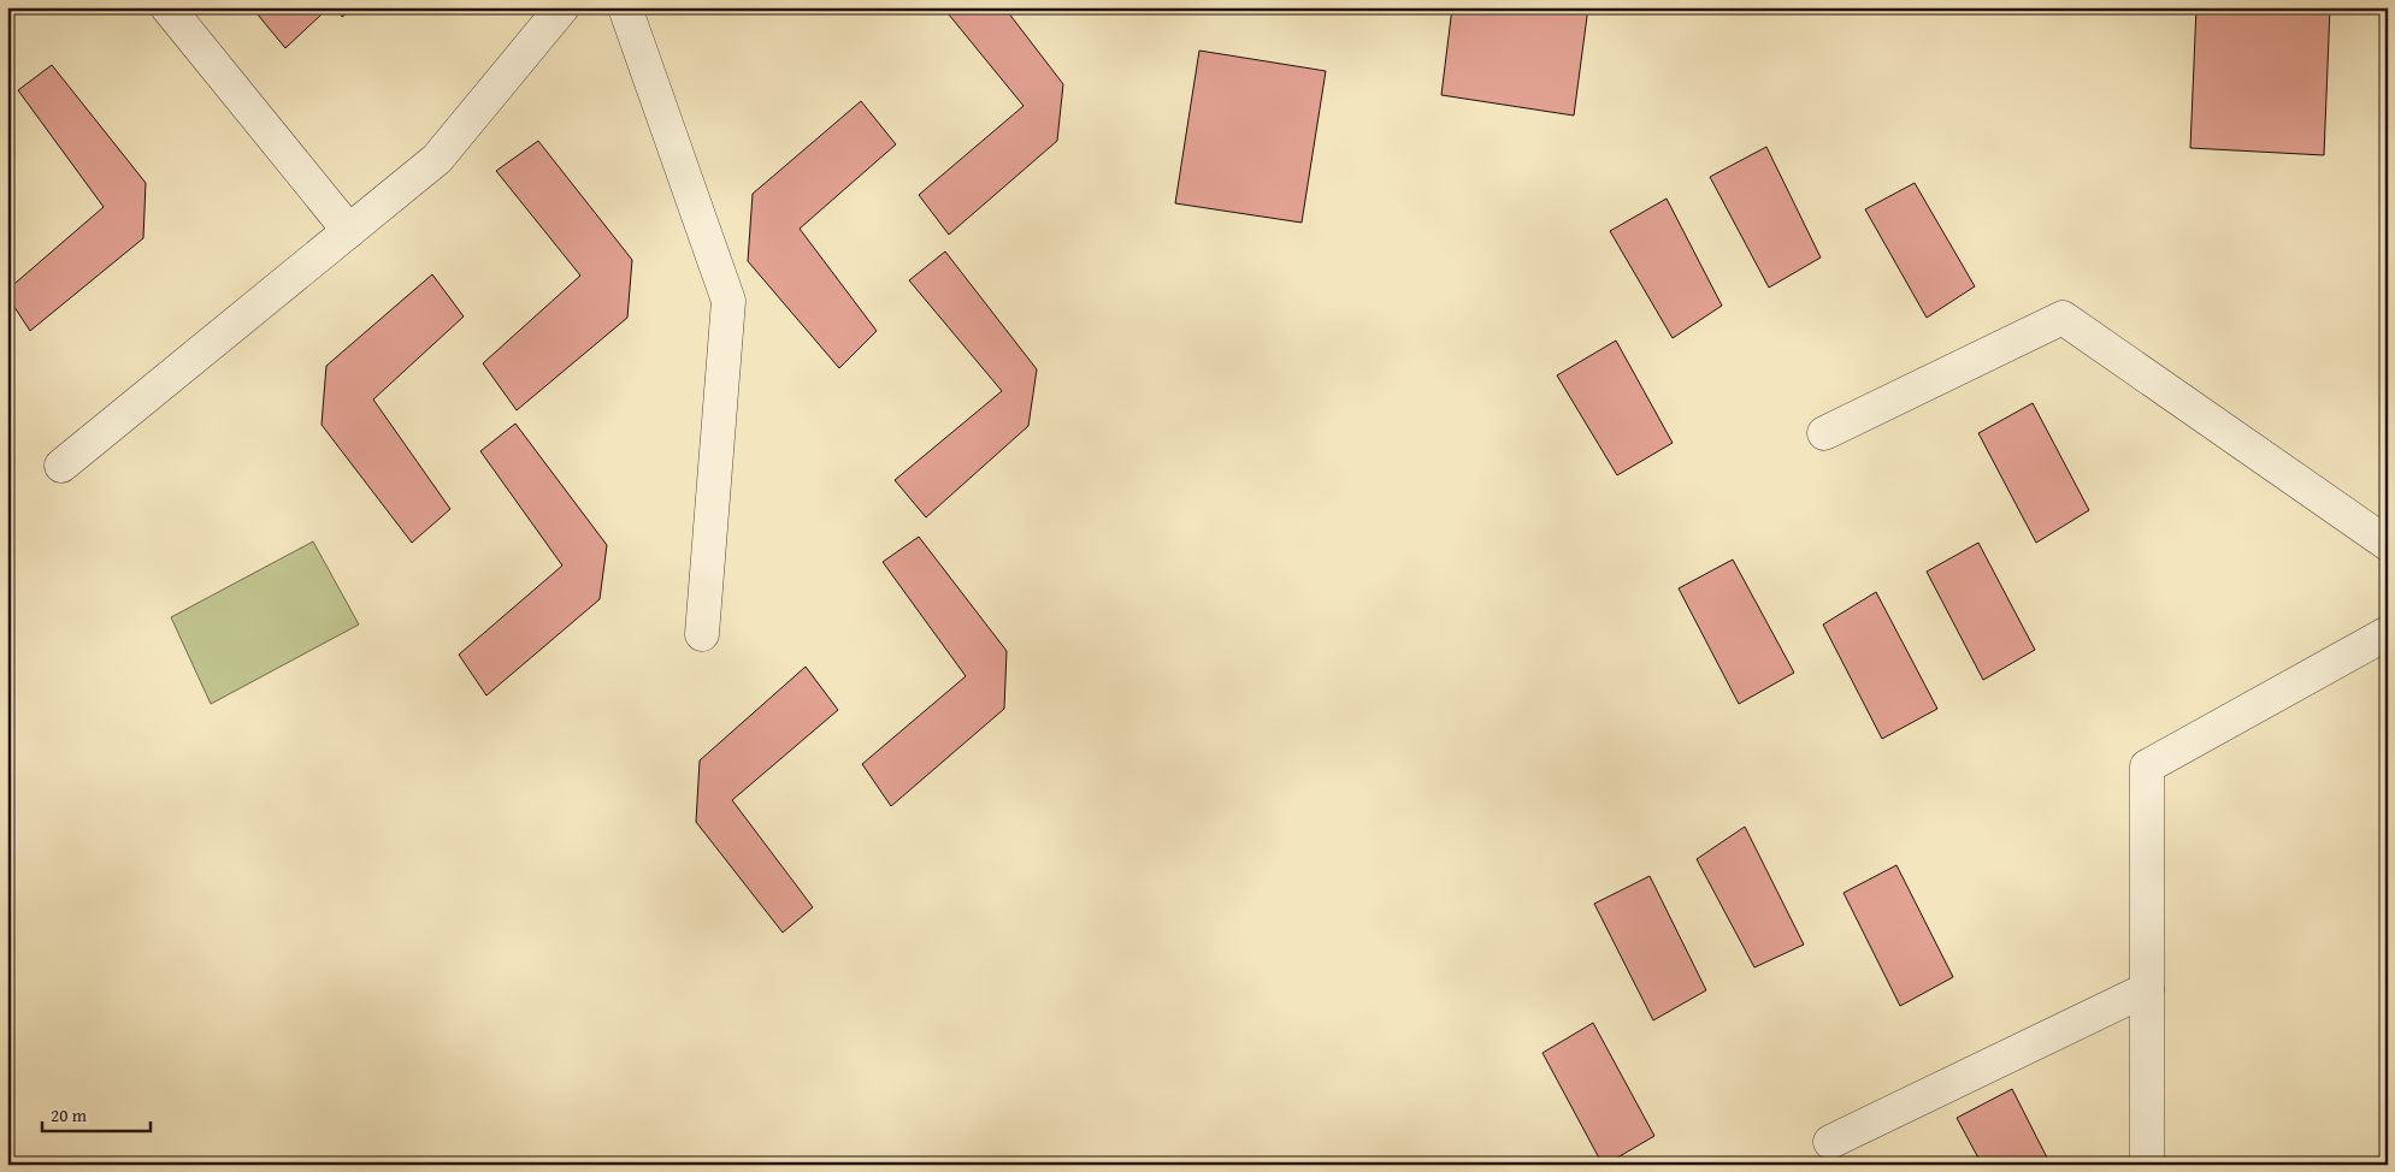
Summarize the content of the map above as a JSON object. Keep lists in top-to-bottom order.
{
  "scale_bar": "20 m"
}
